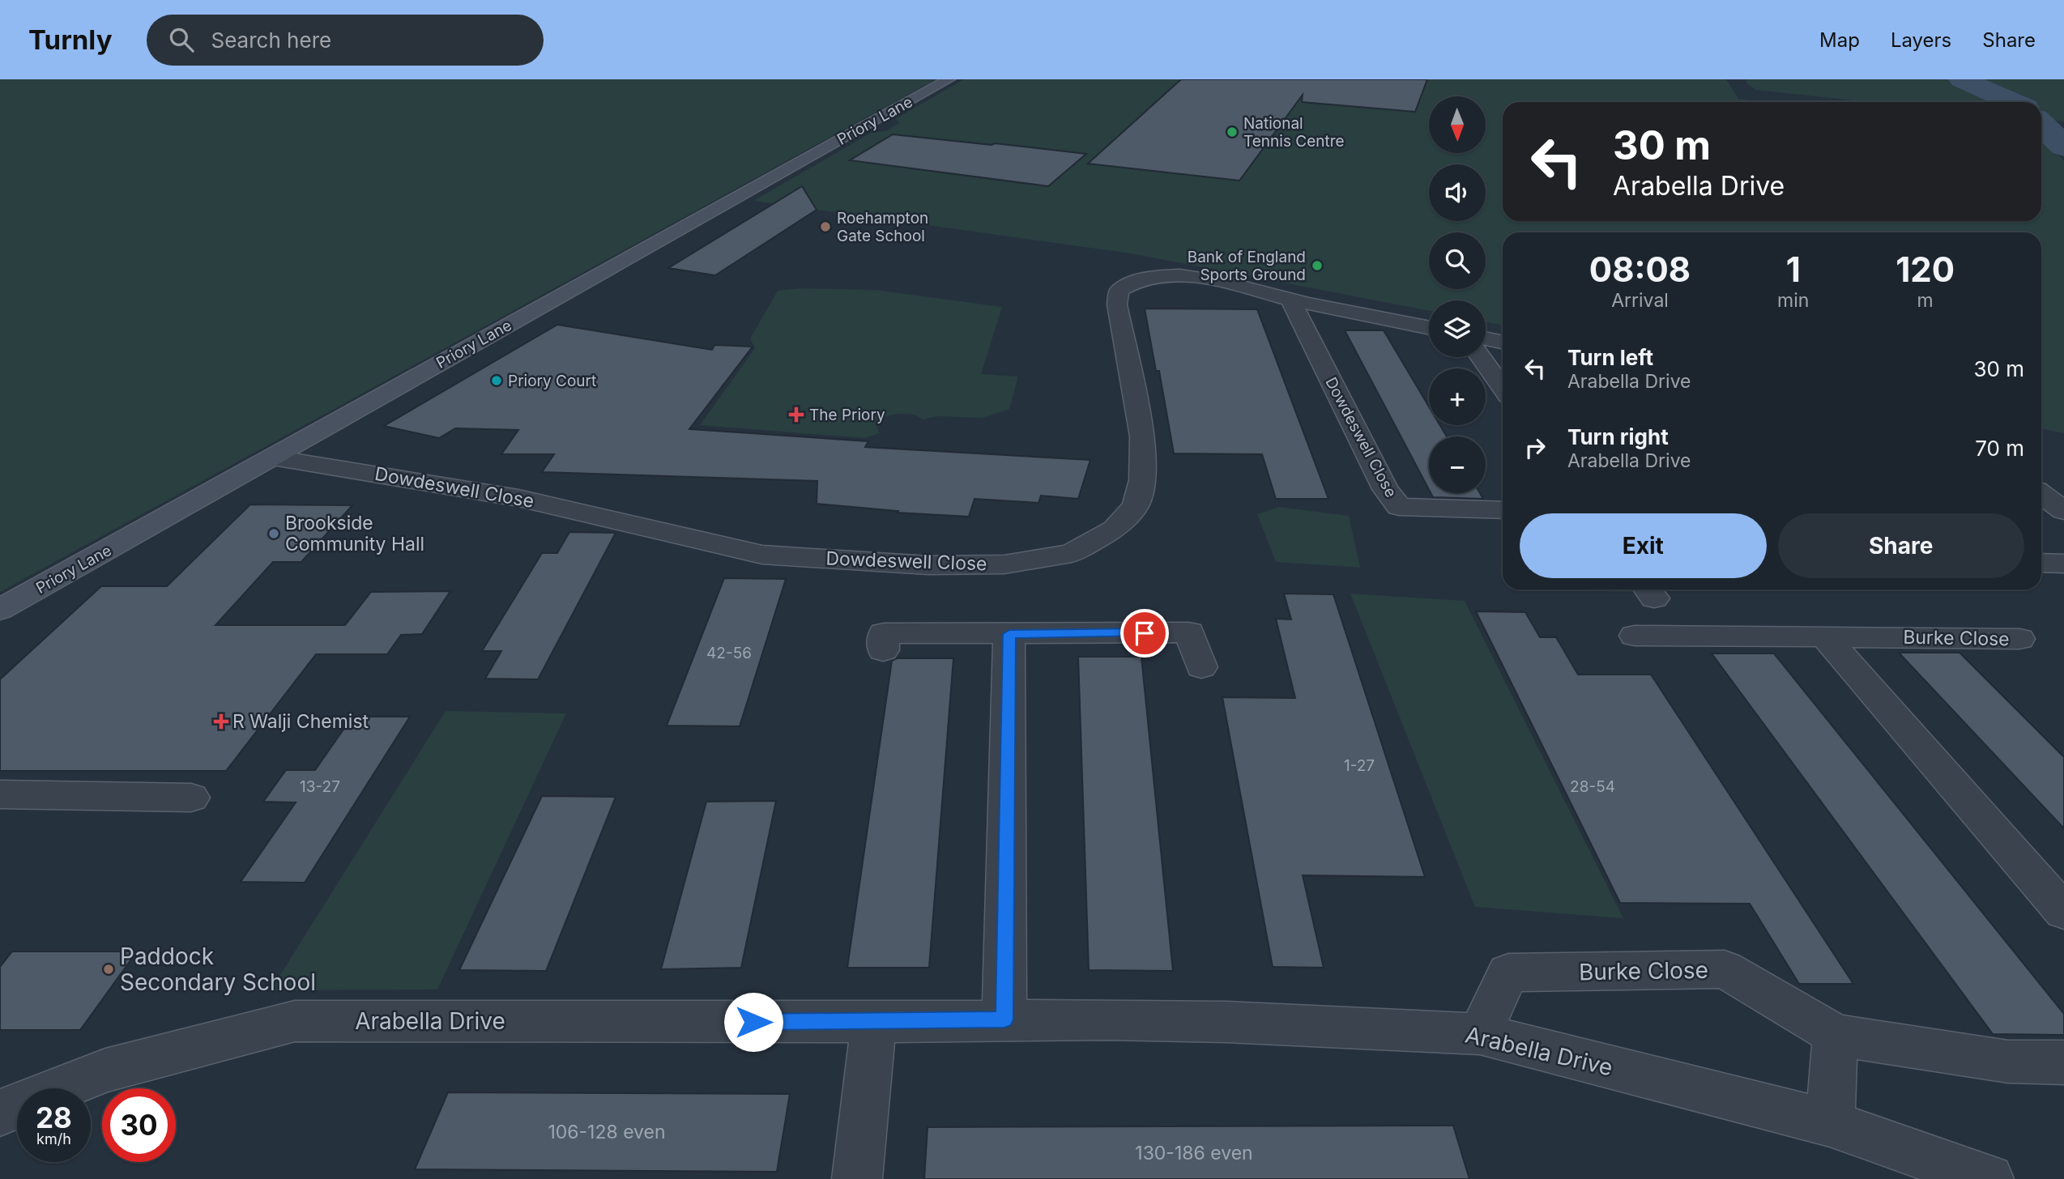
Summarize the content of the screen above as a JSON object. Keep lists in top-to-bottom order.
{
  "streets": {
    "street": [
      "Priory Lane",
      "Dowdeswell Close",
      "Burke Close",
      "Arabella Drive"
    ]
  },
  "crossings": [
    ["Priory Lane", "Dowdeswell Close"],
    ["Burke Close", "Arabella Drive"]
  ],
  "places": {
    "other": [
      "National Tennis Centre",
      "Roehampton Gate School",
      "Bank of England Sports Ground",
      "Priory Court",
      "Brookside Community Hall",
      "Paddock Secondary School"
    ],
    "health": ["The Priory", "R Walji Chemist"]
  },
  "house_numbers": [
    "42-56",
    "1-27",
    "13-27",
    "28-54",
    "106-128 even",
    "130-186 even"
  ],
  "north": "bottom",
  "page": {
    "header": "Turnly",
    "search": "Search here",
    "nav": ["Map", "Layers", "Share"],
    "map_buttons": ["+", "−"],
    "turn": ["30 m", "Arabella Drive"],
    "eta": [
      "08:08",
      "Arrival",
      "1",
      "min",
      "120",
      "m"
    ],
    "list": [
      {
        "name": "Turn left",
        "note": "Arabella Drive",
        "value": "30 m"
      },
      {
        "name": "Turn right",
        "note": "Arabella Drive",
        "value": "70 m"
      }
    ],
    "buttons": ["Exit", "Share"],
    "speed": "28 km/h",
    "limit": "30"
  }
}
